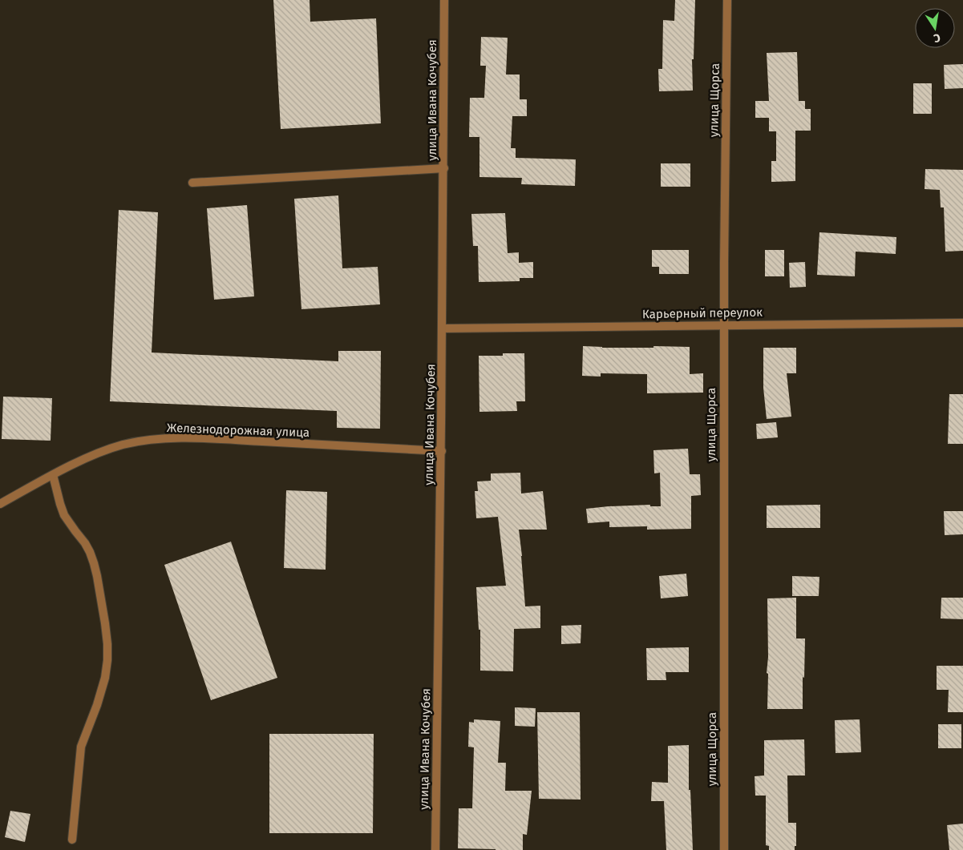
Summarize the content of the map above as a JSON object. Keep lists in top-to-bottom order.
{
  "streets": {
    "street": [
      "улица Ивана Кочубея",
      "улица Щорса",
      "Карьерный переулок",
      "Железнодорожная улица"
    ]
  },
  "crossings": [
    ["улица Ивана Кочубея", "Карьерный переулок"],
    ["улица Ивана Кочубея", "Железнодорожная улица"],
    ["улица Щорса", "Карьерный переулок"]
  ],
  "north": "bottom"
}
